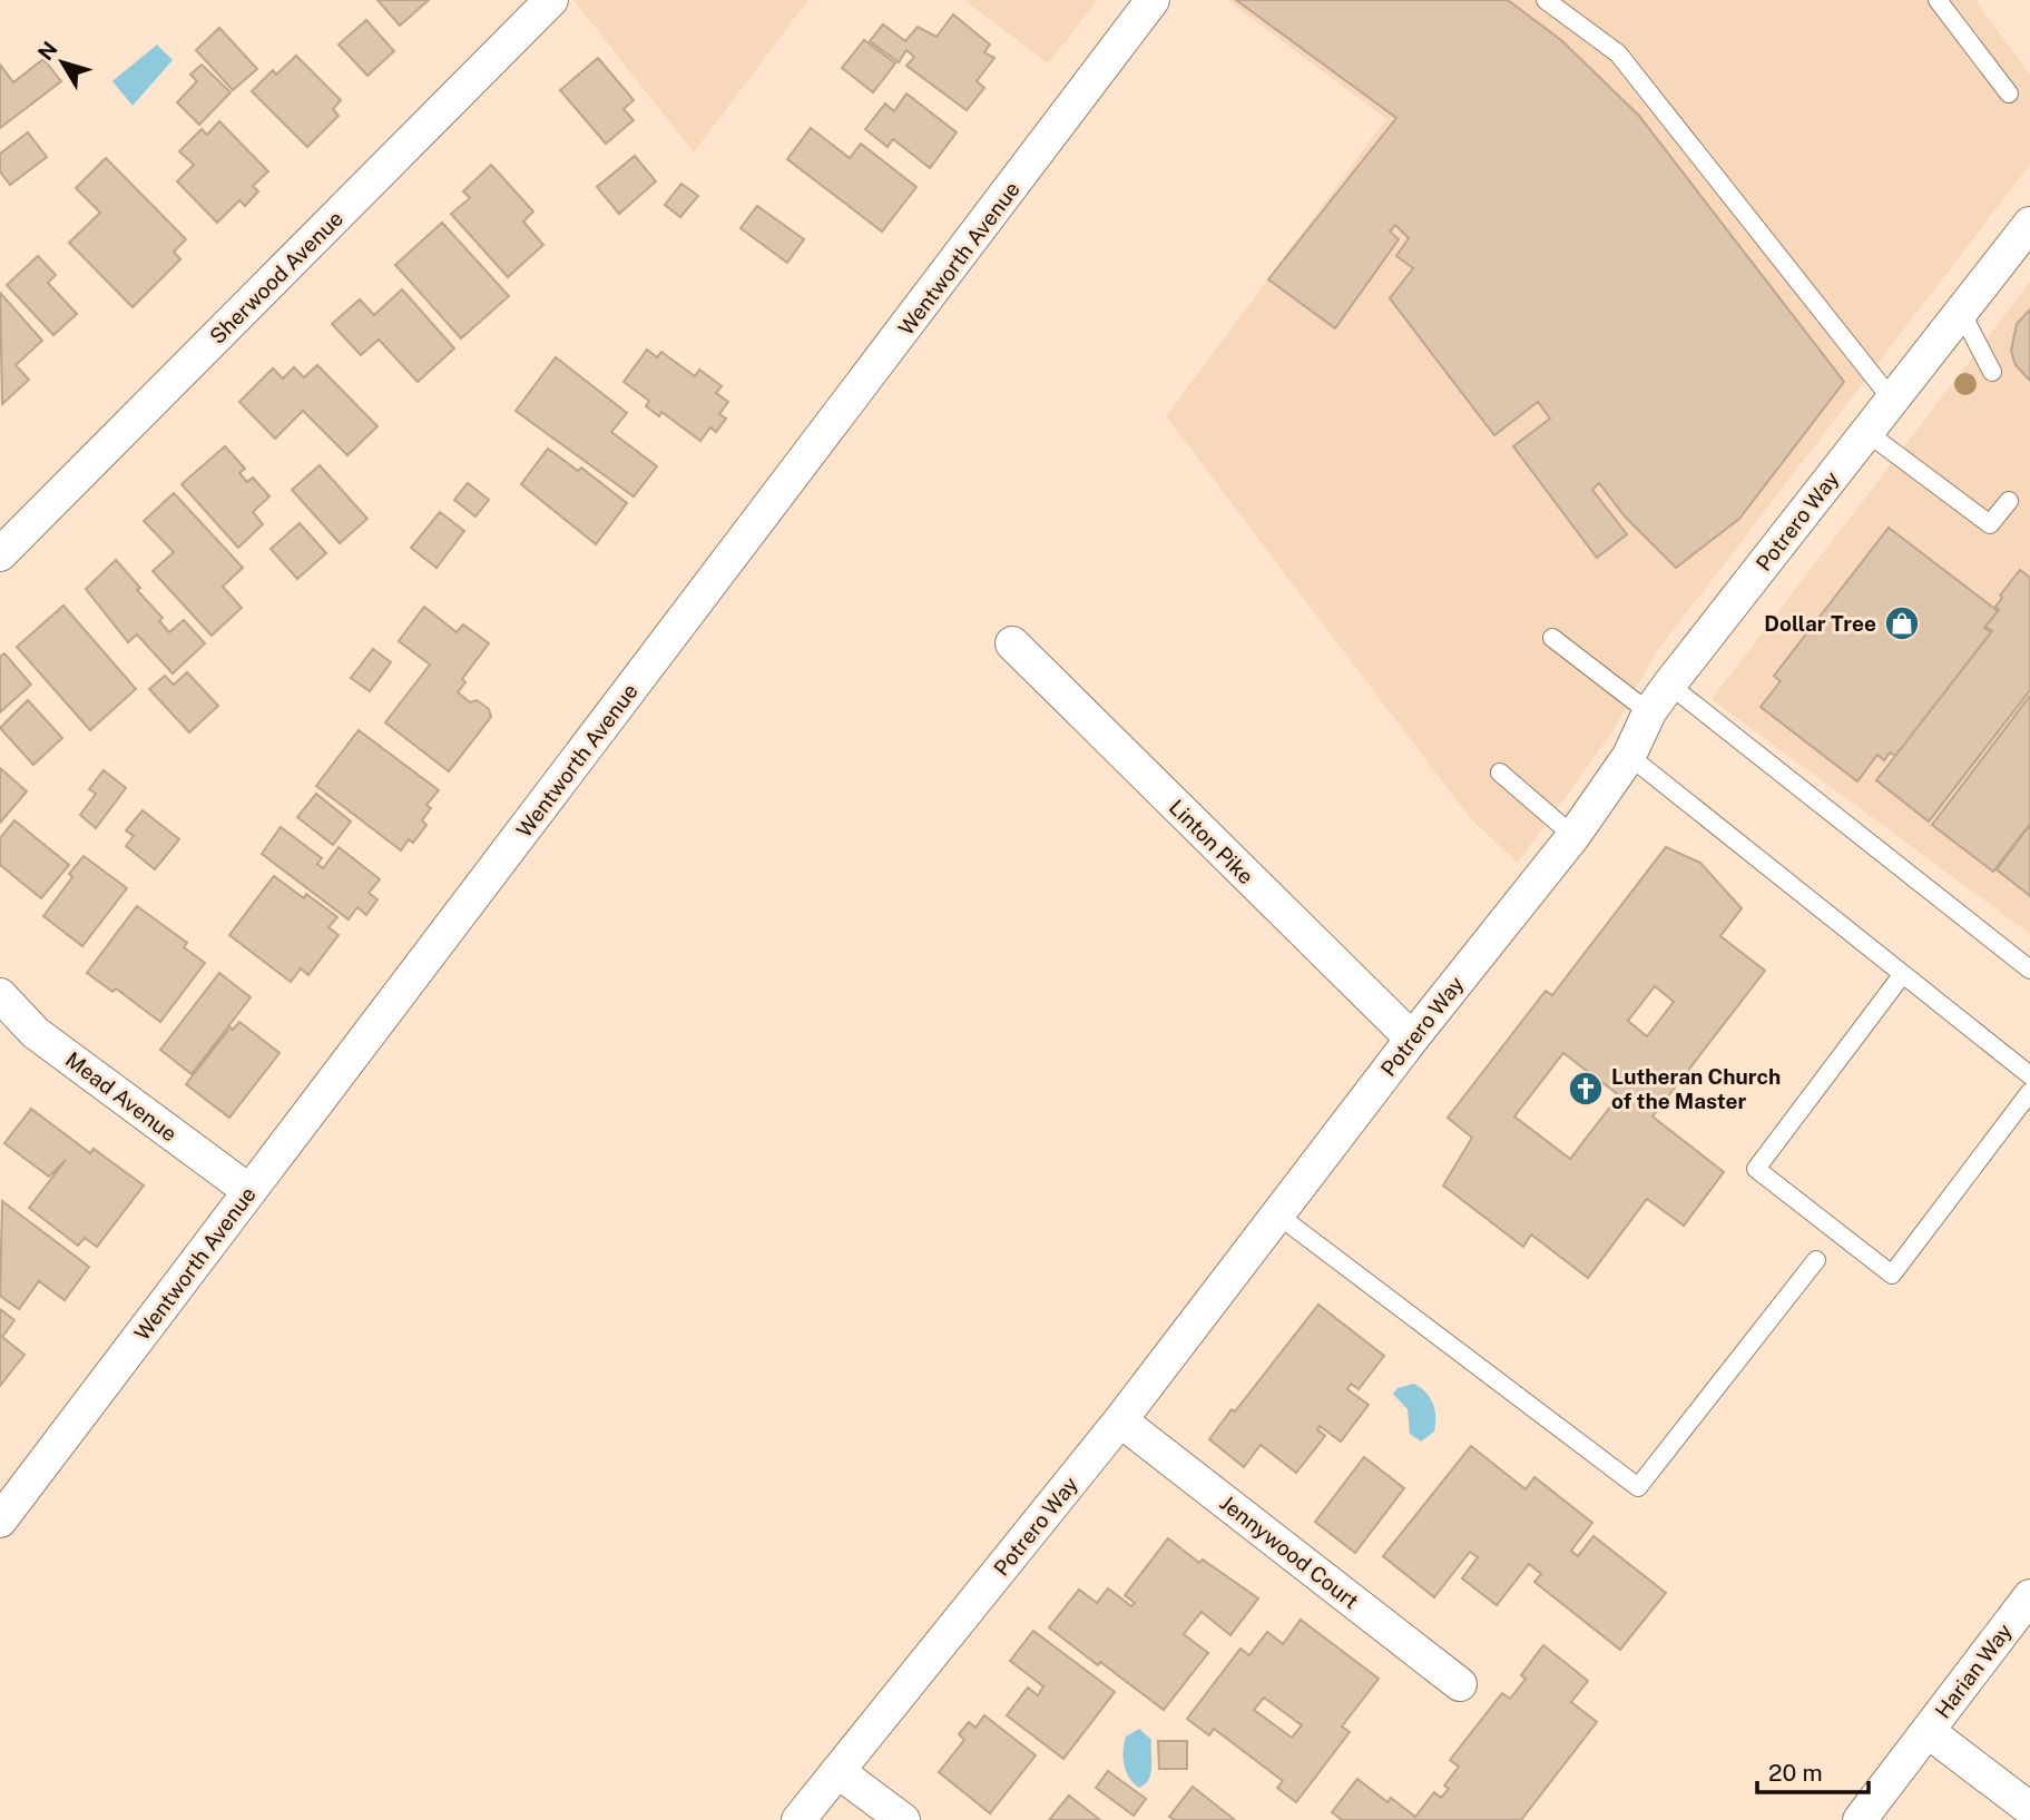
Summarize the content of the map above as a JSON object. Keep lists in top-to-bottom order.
{
  "streets": {
    "street": [
      "Wentworth Avenue",
      "Sherwood Avenue",
      "Potrero Way",
      "Linton Pike",
      "Mead Avenue",
      "Jennywood Court",
      "Harian Way"
    ]
  },
  "crossings": [
    ["Wentworth Avenue", "Mead Avenue"],
    ["Potrero Way", "Linton Pike"],
    ["Potrero Way", "Jennywood Court"]
  ],
  "places": {
    "shop": ["Dollar Tree"],
    "church": ["Lutheran Church of the Master"]
  },
  "scale_bar": "20 m",
  "north": "top left"
}
